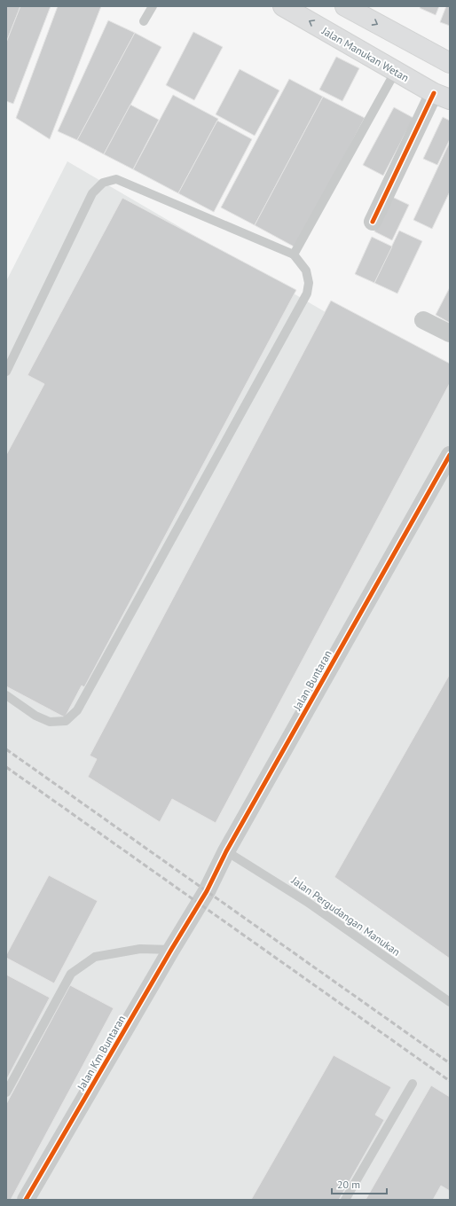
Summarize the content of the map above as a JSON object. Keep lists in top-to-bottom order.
{
  "streets": {
    "main road": ["Jalan Manukan Wetan"],
    "street": ["Jalan Buntaran", "Jalan Km Buntaran"],
    "lane": ["Jalan Pergudangan Manukan"]
  },
  "crossings": [
    ["Jalan Buntaran", "Jalan Pergudangan Manukan"],
    ["Jalan Buntaran", "Jalan Km Buntaran"]
  ],
  "scale_bar": "20 m"
}
